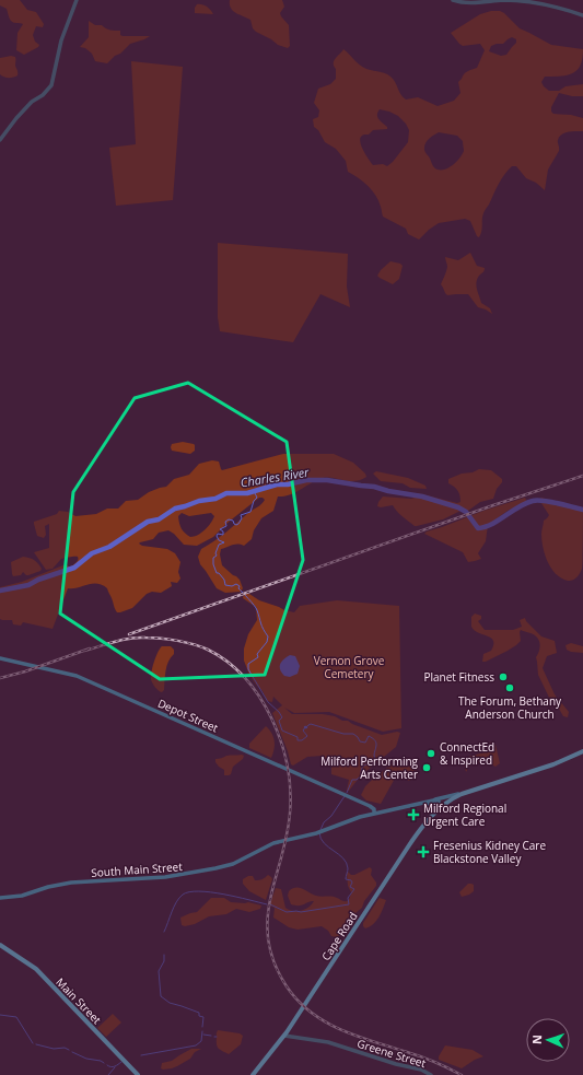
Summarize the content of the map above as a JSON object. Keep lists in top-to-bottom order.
{
  "streets": {
    "main road": [
      "Depot Street",
      "South Main Street",
      "Cape Road",
      "Main Street"
    ],
    "street": ["Greene Street"]
  },
  "crossings": [
    ["Depot Street", "South Main Street"],
    ["Cape Road", "Greene Street"]
  ],
  "water": ["Charles River"],
  "parks": ["Vernon Grove Cemetery"],
  "places": {
    "other": [
      "Planet Fitness",
      "The Forum, Bethany Anderson Church",
      "ConnectEd & Inspired",
      "Milford Performing Arts Center"
    ],
    "health": ["Milford Regional Urgent Care", "Fresenius Kidney Care Blackstone Valley"]
  },
  "north": "left"
}
